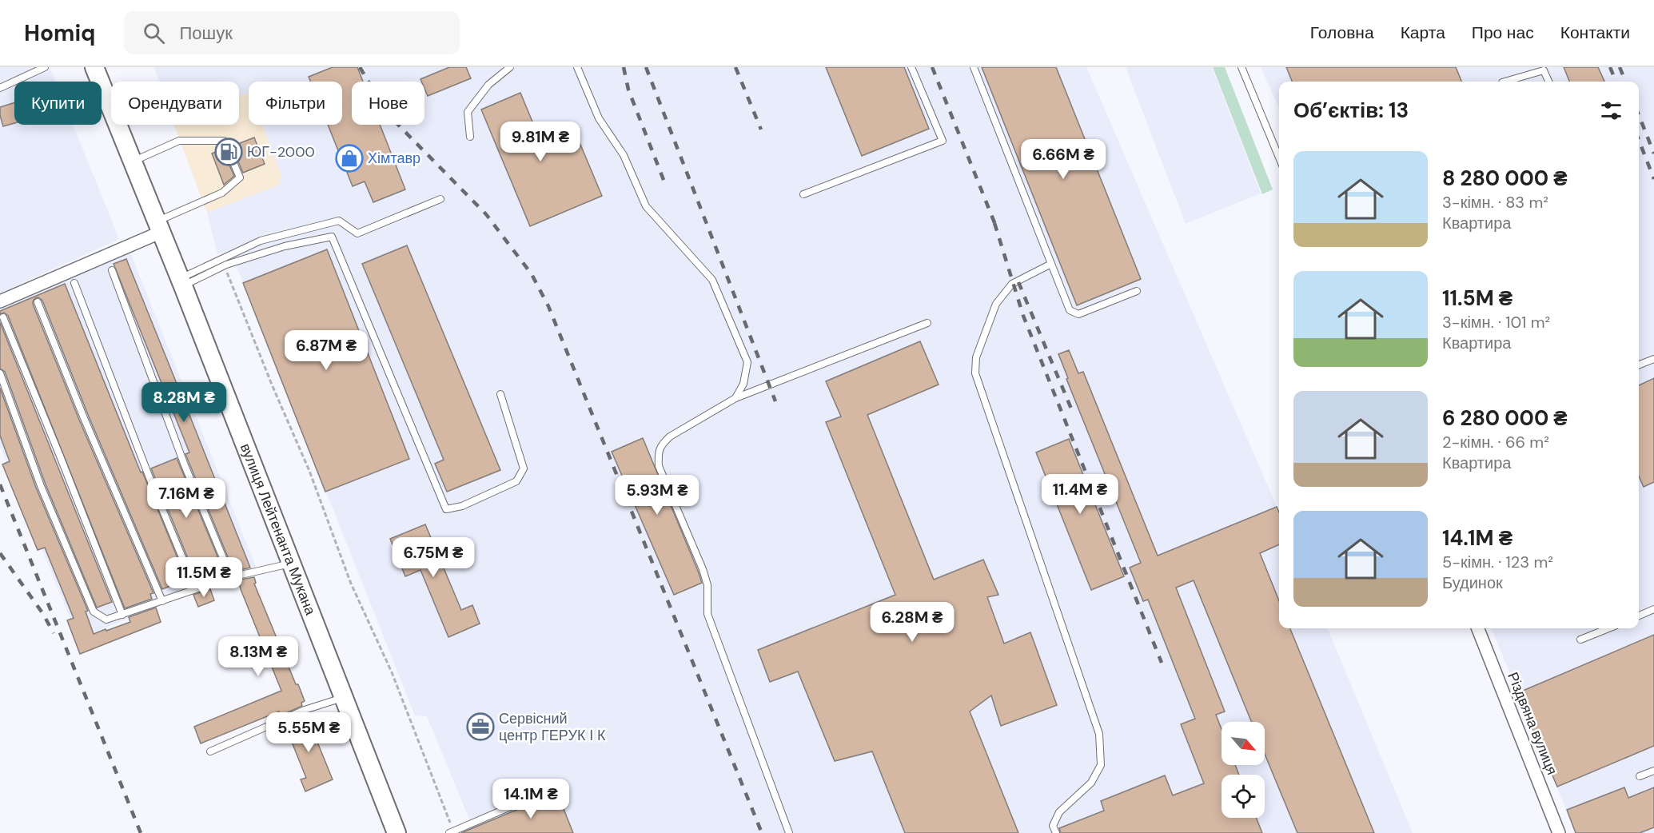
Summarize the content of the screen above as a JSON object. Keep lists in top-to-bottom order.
{
  "streets": {
    "main road": ["вулиця Лейтенанта Мукана"],
    "street": ["Різдвяна вулиця"]
  },
  "places": {
    "fuel station": ["ЮГ-2000"],
    "shop": ["Хімтавр"],
    "office": ["Сервісний центр ГЕРУК І К"]
  },
  "north": "bottom right",
  "page": {
    "header": "Homiq",
    "search": "Пошук",
    "nav": [
      "Головна",
      "Карта",
      "Про нас",
      "Контакти"
    ],
    "chip": [
      "Купити",
      "Орендувати",
      "Фільтри",
      "Нове"
    ],
    "heading": "Об’єктів: 13",
    "price": [
      "9.81M ₴",
      "6.66M ₴",
      "6.87M ₴",
      "8.28M ₴",
      "11.4M ₴",
      "5.93M ₴",
      "7.16M ₴",
      "6.75M ₴",
      "11.5M ₴",
      "6.28M ₴",
      "8.13M ₴",
      "5.55M ₴",
      "14.1M ₴"
    ],
    "list": [
      {
        "name": "8 280 000 ₴",
        "note": "3-кімн. · 83 m² · Квартира"
      },
      {
        "name": "11.5M ₴",
        "note": "3-кімн. · 101 m² · Квартира"
      },
      {
        "name": "6 280 000 ₴",
        "note": "2-кімн. · 66 m² · Квартира"
      },
      {
        "name": "14.1M ₴",
        "note": "5-кімн. · 123 m² · Будинок"
      }
    ]
  }
}
